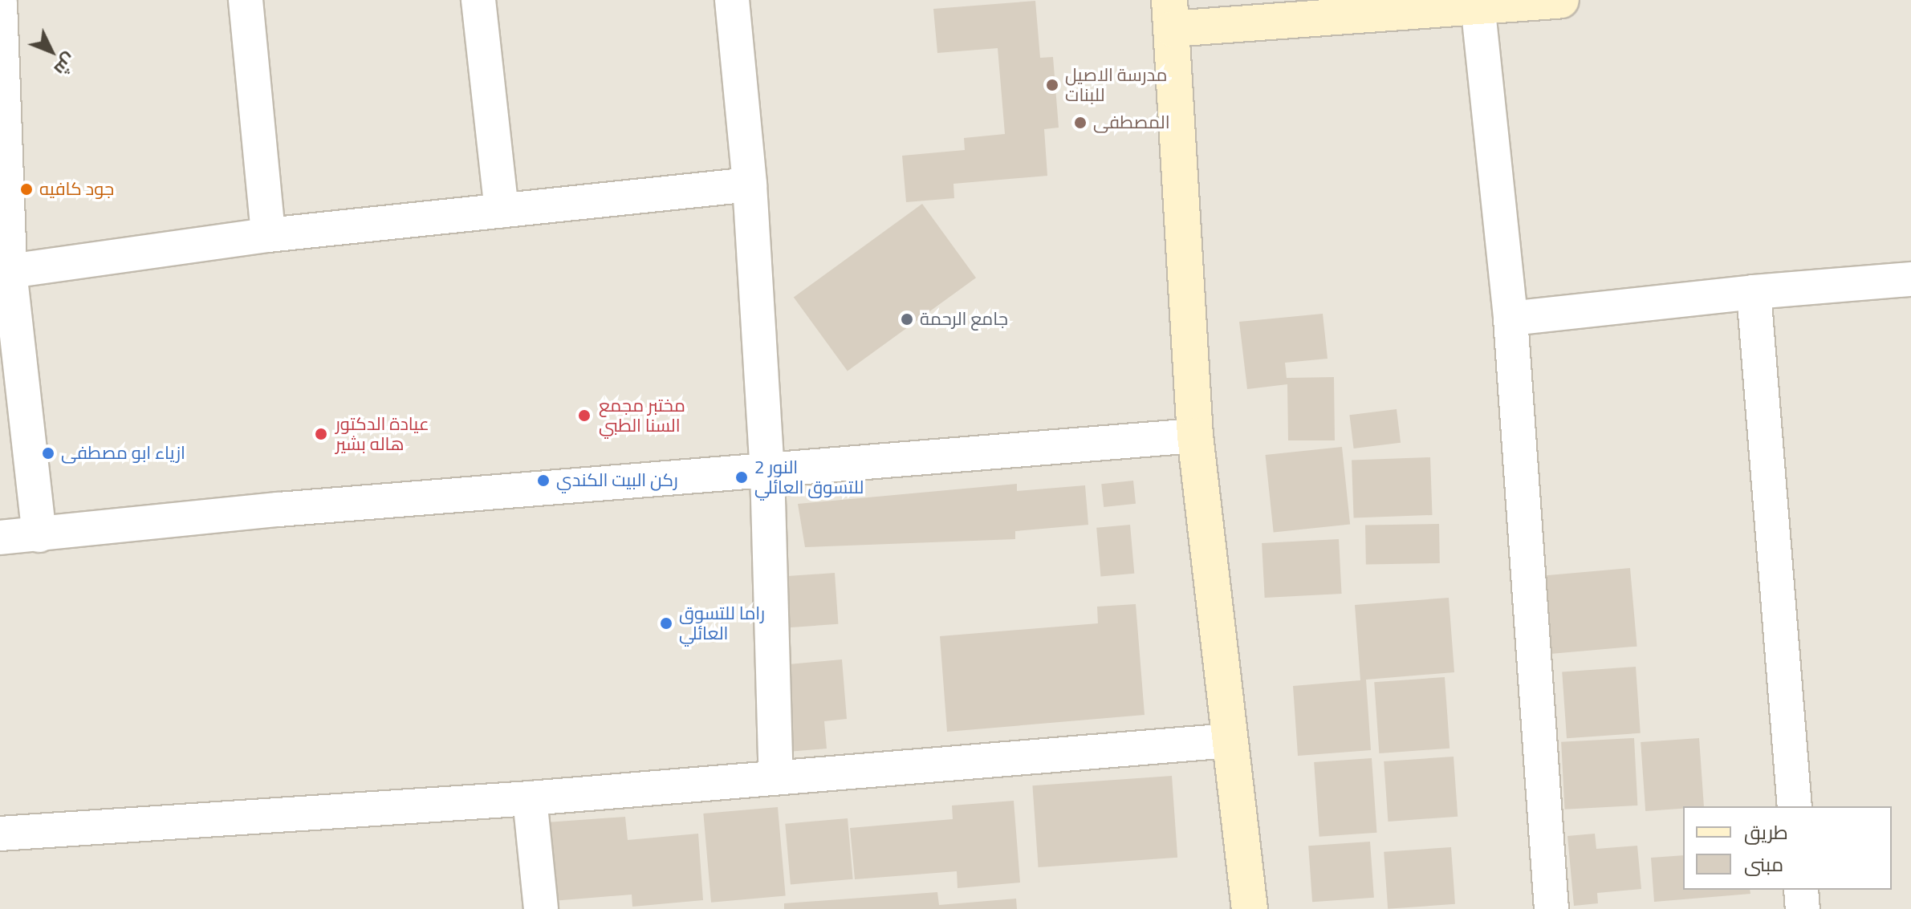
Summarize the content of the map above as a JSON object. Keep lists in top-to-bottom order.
{
  "places": [
    "مدرسة الاصيل للبنات",
    "المصطفى",
    "جود كافيه",
    "جامع الرحمة",
    "مختبر مجمع السنا الطبي",
    "عيادة الدكتور هاله بشير",
    "ازياء ابو مصطفى",
    "النور 2 للتسوق العائلي",
    "ركن البيت الكندي",
    "راما للتسوق العائلي"
  ],
  "legend": ["طريق", "مبنى"],
  "north": "bottom right"
}
